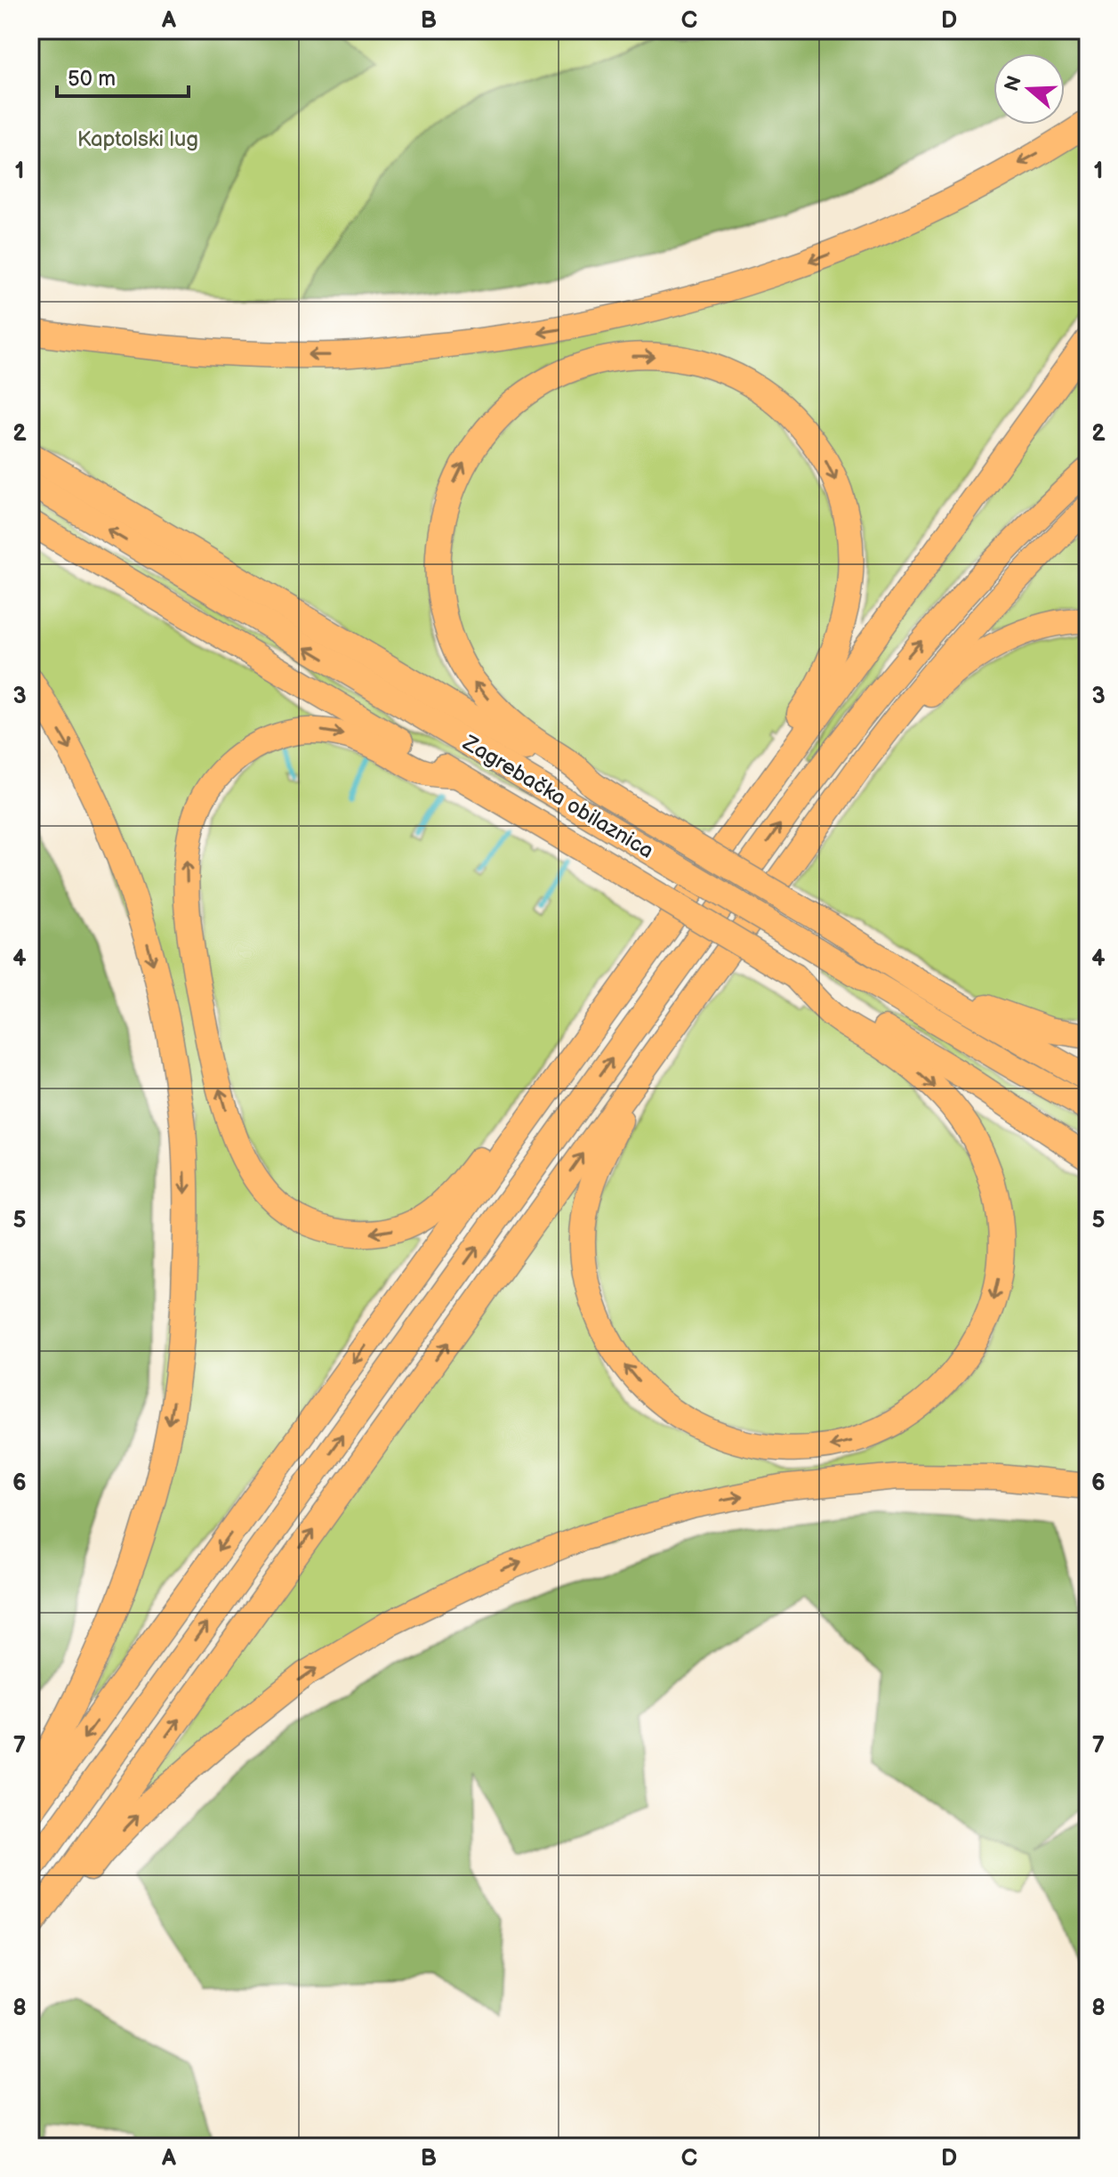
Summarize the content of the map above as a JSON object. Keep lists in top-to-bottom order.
{
  "streets": {
    "highway": ["Zagrebačka obilaznica"]
  },
  "parks": ["Kaptolski lug"],
  "scale_bar": "50 m",
  "north": "left",
  "grid": {
    "columns": [
      "A",
      "B",
      "C",
      "D"
    ],
    "rows": [
      "1",
      "2",
      "3",
      "4",
      "5",
      "6",
      "7",
      "8"
    ]
  }
}
